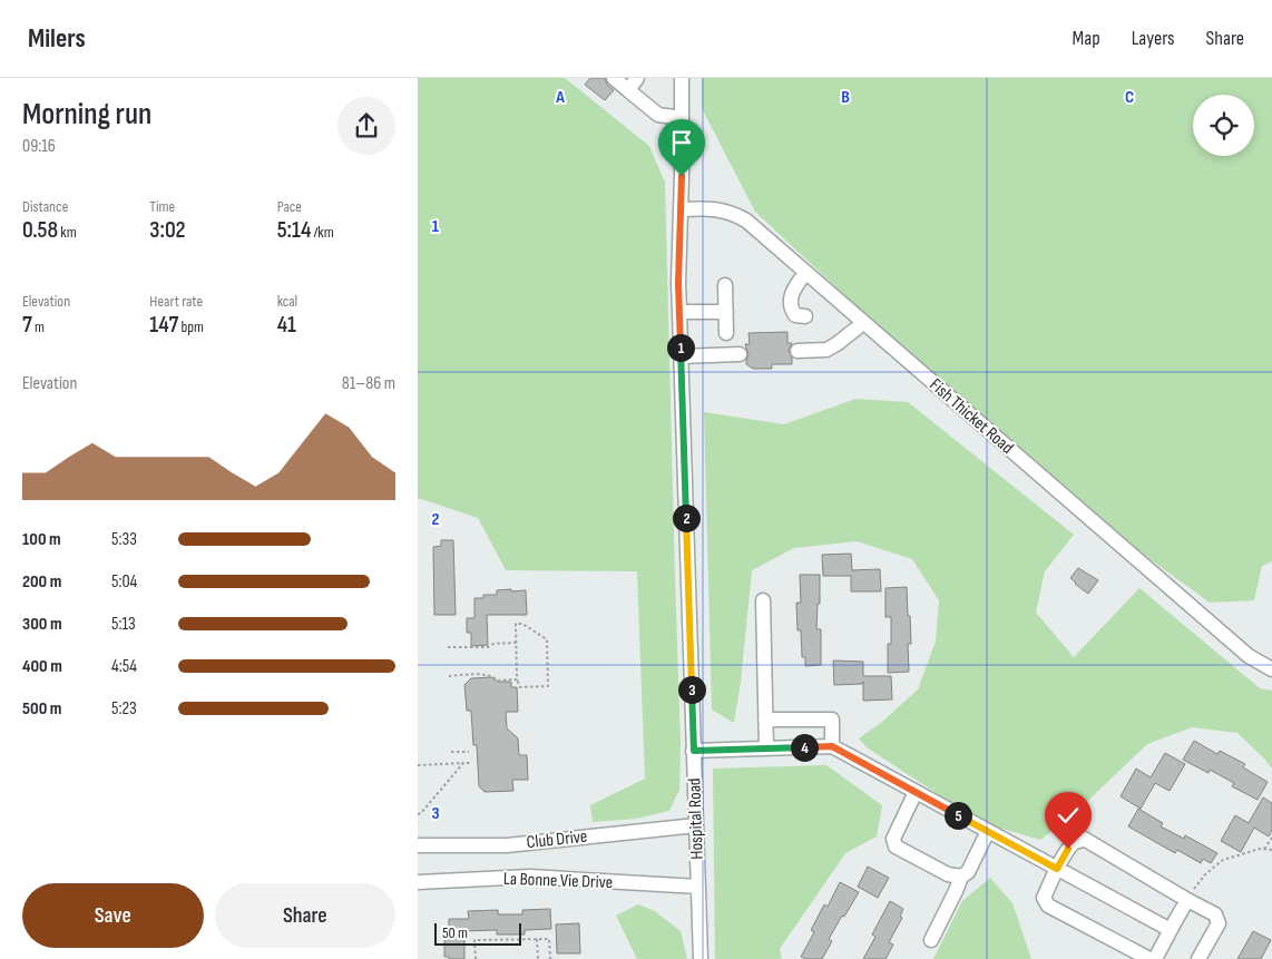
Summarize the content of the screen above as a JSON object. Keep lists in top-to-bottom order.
{
  "streets": {
    "street": [
      "Fish Thicket Road",
      "Hospital Road",
      "Club Drive",
      "La Bonne Vie Drive"
    ]
  },
  "crossings": [
    ["Fish Thicket Road", "Hospital Road"],
    ["Hospital Road", "Club Drive"],
    ["Hospital Road", "La Bonne Vie Drive"]
  ],
  "scale_bar": "50 m",
  "page": {
    "header": "Milers",
    "nav": ["Map", "Layers", "Share"],
    "heading": ["Morning run", "09:16"],
    "stats": [
      ["Distance", "0.58 km"],
      ["Time", "3:02"],
      ["Pace", "5:14 /km"],
      ["Elevation", "7 m"],
      ["Heart rate", "147 bpm"],
      ["kcal", "41"]
    ],
    "pins": [
      "1",
      "2",
      "3",
      "4",
      "5"
    ],
    "chart": ["Elevation", "81–86 m"],
    "list": [
      {
        "name": "100 m",
        "note": "5:33"
      },
      {
        "name": "200 m",
        "note": "5:04"
      },
      {
        "name": "300 m",
        "note": "5:13"
      },
      {
        "name": "400 m",
        "note": "4:54"
      },
      {
        "name": "500 m",
        "note": "5:23"
      }
    ],
    "buttons": ["Save", "Share"],
    "scale": "50 m"
  },
  "grid": {
    "columns": ["A", "B", "C"],
    "rows": ["1", "2", "3"]
  }
}
